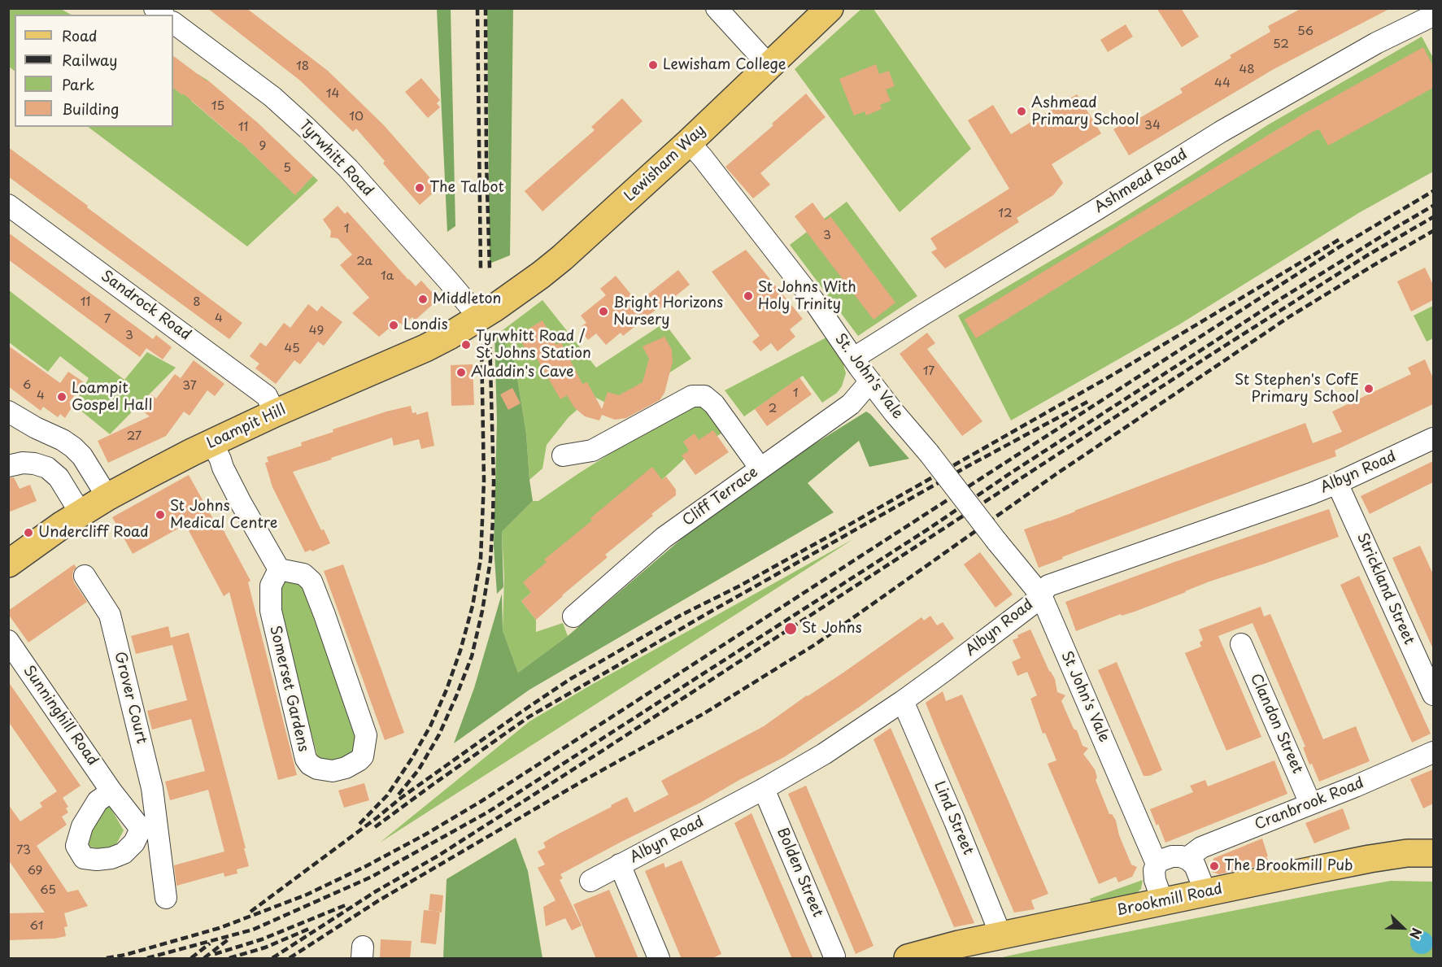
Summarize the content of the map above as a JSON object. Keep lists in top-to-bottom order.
{
  "streets": {
    "main road": ["Lewisham Way", "Loampit Hill", "Brookmill Road"],
    "street": [
      "Tyrwhitt Road",
      "Ashmead Road",
      "Sandrock Road",
      "St. John's Vale",
      "Albyn Road",
      "Cliff Terrace",
      "Strickland Street",
      "Somerset Gardens",
      "St John's Vale",
      "Grover Court",
      "Sunninghill Road",
      "Clandon Street",
      "Cranbrook Road",
      "Lind Street",
      "Bolden Street"
    ]
  },
  "crossings": [
    ["Tyrwhitt Road", "Lewisham Way"],
    ["Tyrwhitt Road", "Loampit Hill"],
    ["Lewisham Way", "St. John's Vale"],
    ["Lewisham Way", "Loampit Hill"],
    ["Ashmead Road", "St. John's Vale"],
    ["Sandrock Road", "Loampit Hill"],
    ["St. John's Vale", "Cliff Terrace"],
    ["St. John's Vale", "St John's Vale"],
    ["Albyn Road", "Strickland Street"],
    ["Albyn Road", "St John's Vale"],
    ["Albyn Road", "Lind Street"],
    ["Albyn Road", "Bolden Street"],
    ["St John's Vale", "Cranbrook Road"],
    ["St John's Vale", "Brookmill Road"],
    ["Grover Court", "Sunninghill Road"],
    ["Clandon Street", "Cranbrook Road"],
    ["Cranbrook Road", "Brookmill Road"],
    ["Lind Street", "Brookmill Road"]
  ],
  "places": [
    "Lewisham College",
    "Ashmead Primary School",
    "The Talbot",
    "St Johns With Holy Trinity",
    "Middleton",
    "Bright Horizons Nursery",
    "Londis",
    "Tyrwhitt Road / St Johns Station",
    "Aladdin's Cave",
    "St Stephen's CofE Primary School",
    "Loampit Gospel Hall",
    "St Johns Medical Centre",
    "Undercliff Road",
    "St Johns",
    "The Brookmill Pub"
  ],
  "house_numbers": [
    "56",
    "52",
    "18",
    "48",
    "44",
    "14",
    "15",
    "10",
    "34",
    "11",
    "9",
    "5",
    "12",
    "1",
    "3",
    "2a",
    "1a",
    "11",
    "8",
    "4",
    "7",
    "49",
    "3",
    "45",
    "17",
    "6",
    "37",
    "1",
    "4",
    "2",
    "27",
    "73",
    "69",
    "65",
    "61"
  ],
  "legend": [
    "Road",
    "Railway",
    "Park",
    "Building"
  ],
  "north": "bottom right"
}
